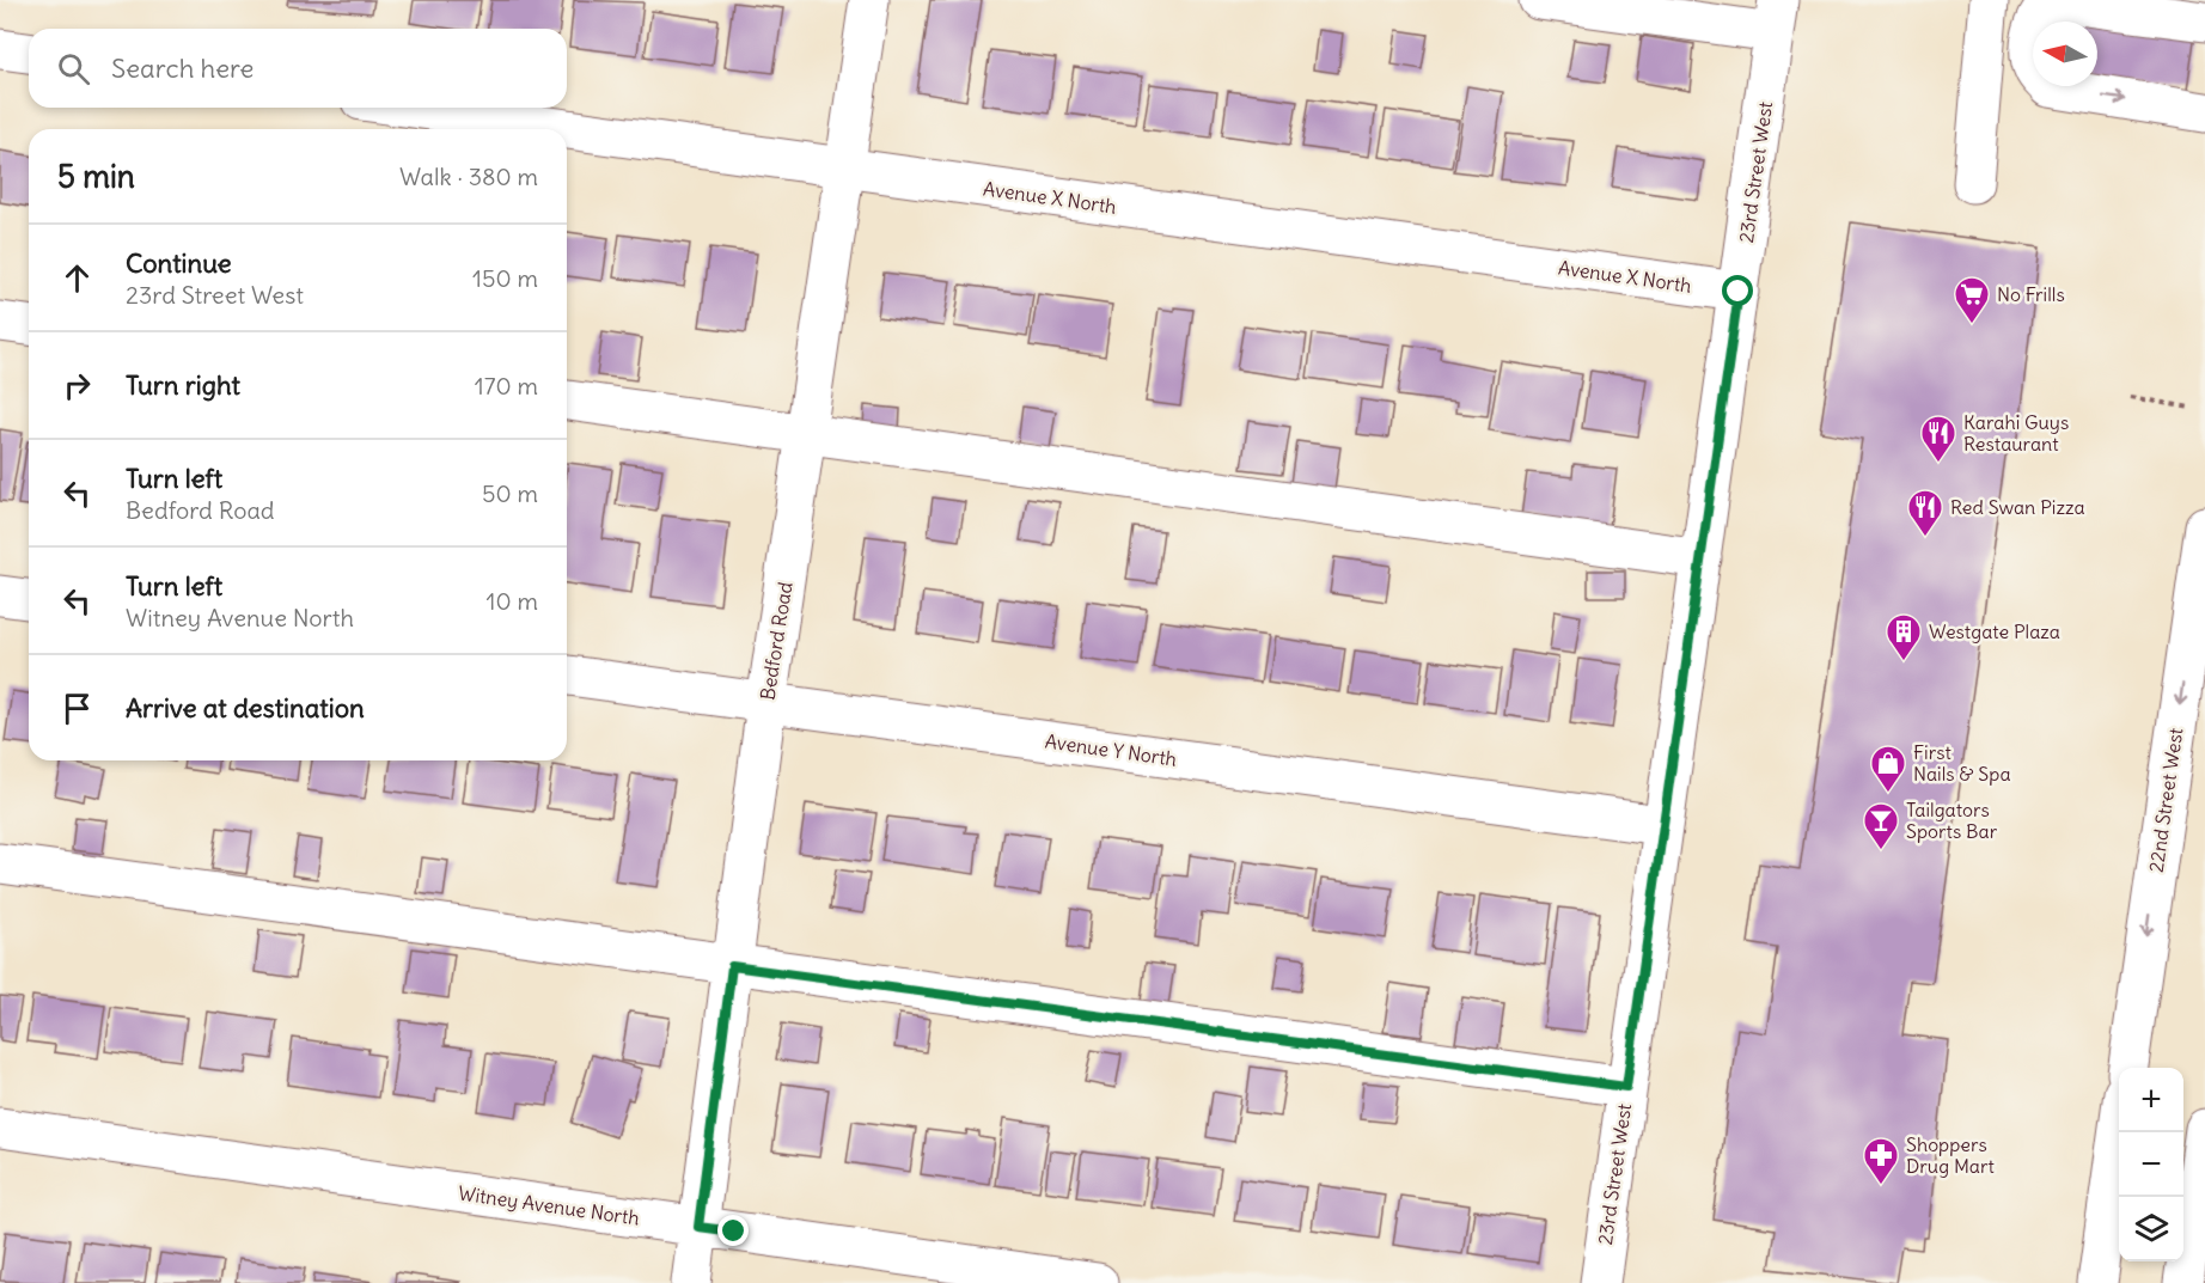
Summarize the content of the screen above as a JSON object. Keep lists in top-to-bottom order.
{
  "streets": {
    "street": [
      "23rd Street West",
      "Avenue X North",
      "Bedford Road",
      "Avenue Y North",
      "22nd Street West",
      "Witney Avenue North"
    ]
  },
  "crossings": [
    ["23rd Street West", "Avenue X North"],
    ["23rd Street West", "Avenue Y North"],
    ["Avenue X North", "Bedford Road"],
    ["Bedford Road", "Avenue Y North"],
    ["Bedford Road", "Witney Avenue North"]
  ],
  "one_way": ["22nd Street West"],
  "places": {
    "supermarket": ["No Frills"],
    "restaurant": ["Karahi Guys Restaurant", "Red Swan Pizza"],
    "building": ["Westgate Plaza"],
    "shop": ["First Nails & Spa"],
    "bar": ["Tailgators Sports Bar"],
    "pharmacy": ["Shoppers Drug Mart"]
  },
  "north": "left",
  "page": {
    "search": "Search here",
    "heading": ["5 min", "Walk · 380 m"],
    "list": [
      ["Continue", "23rd Street West", "150 m"],
      ["Turn right", "170 m"],
      ["Turn left", "Bedford Road", "50 m"],
      ["Turn left", "Witney Avenue North", "10 m"],
      "Arrive at destination"
    ],
    "map_buttons": ["+", "−"]
  }
}
